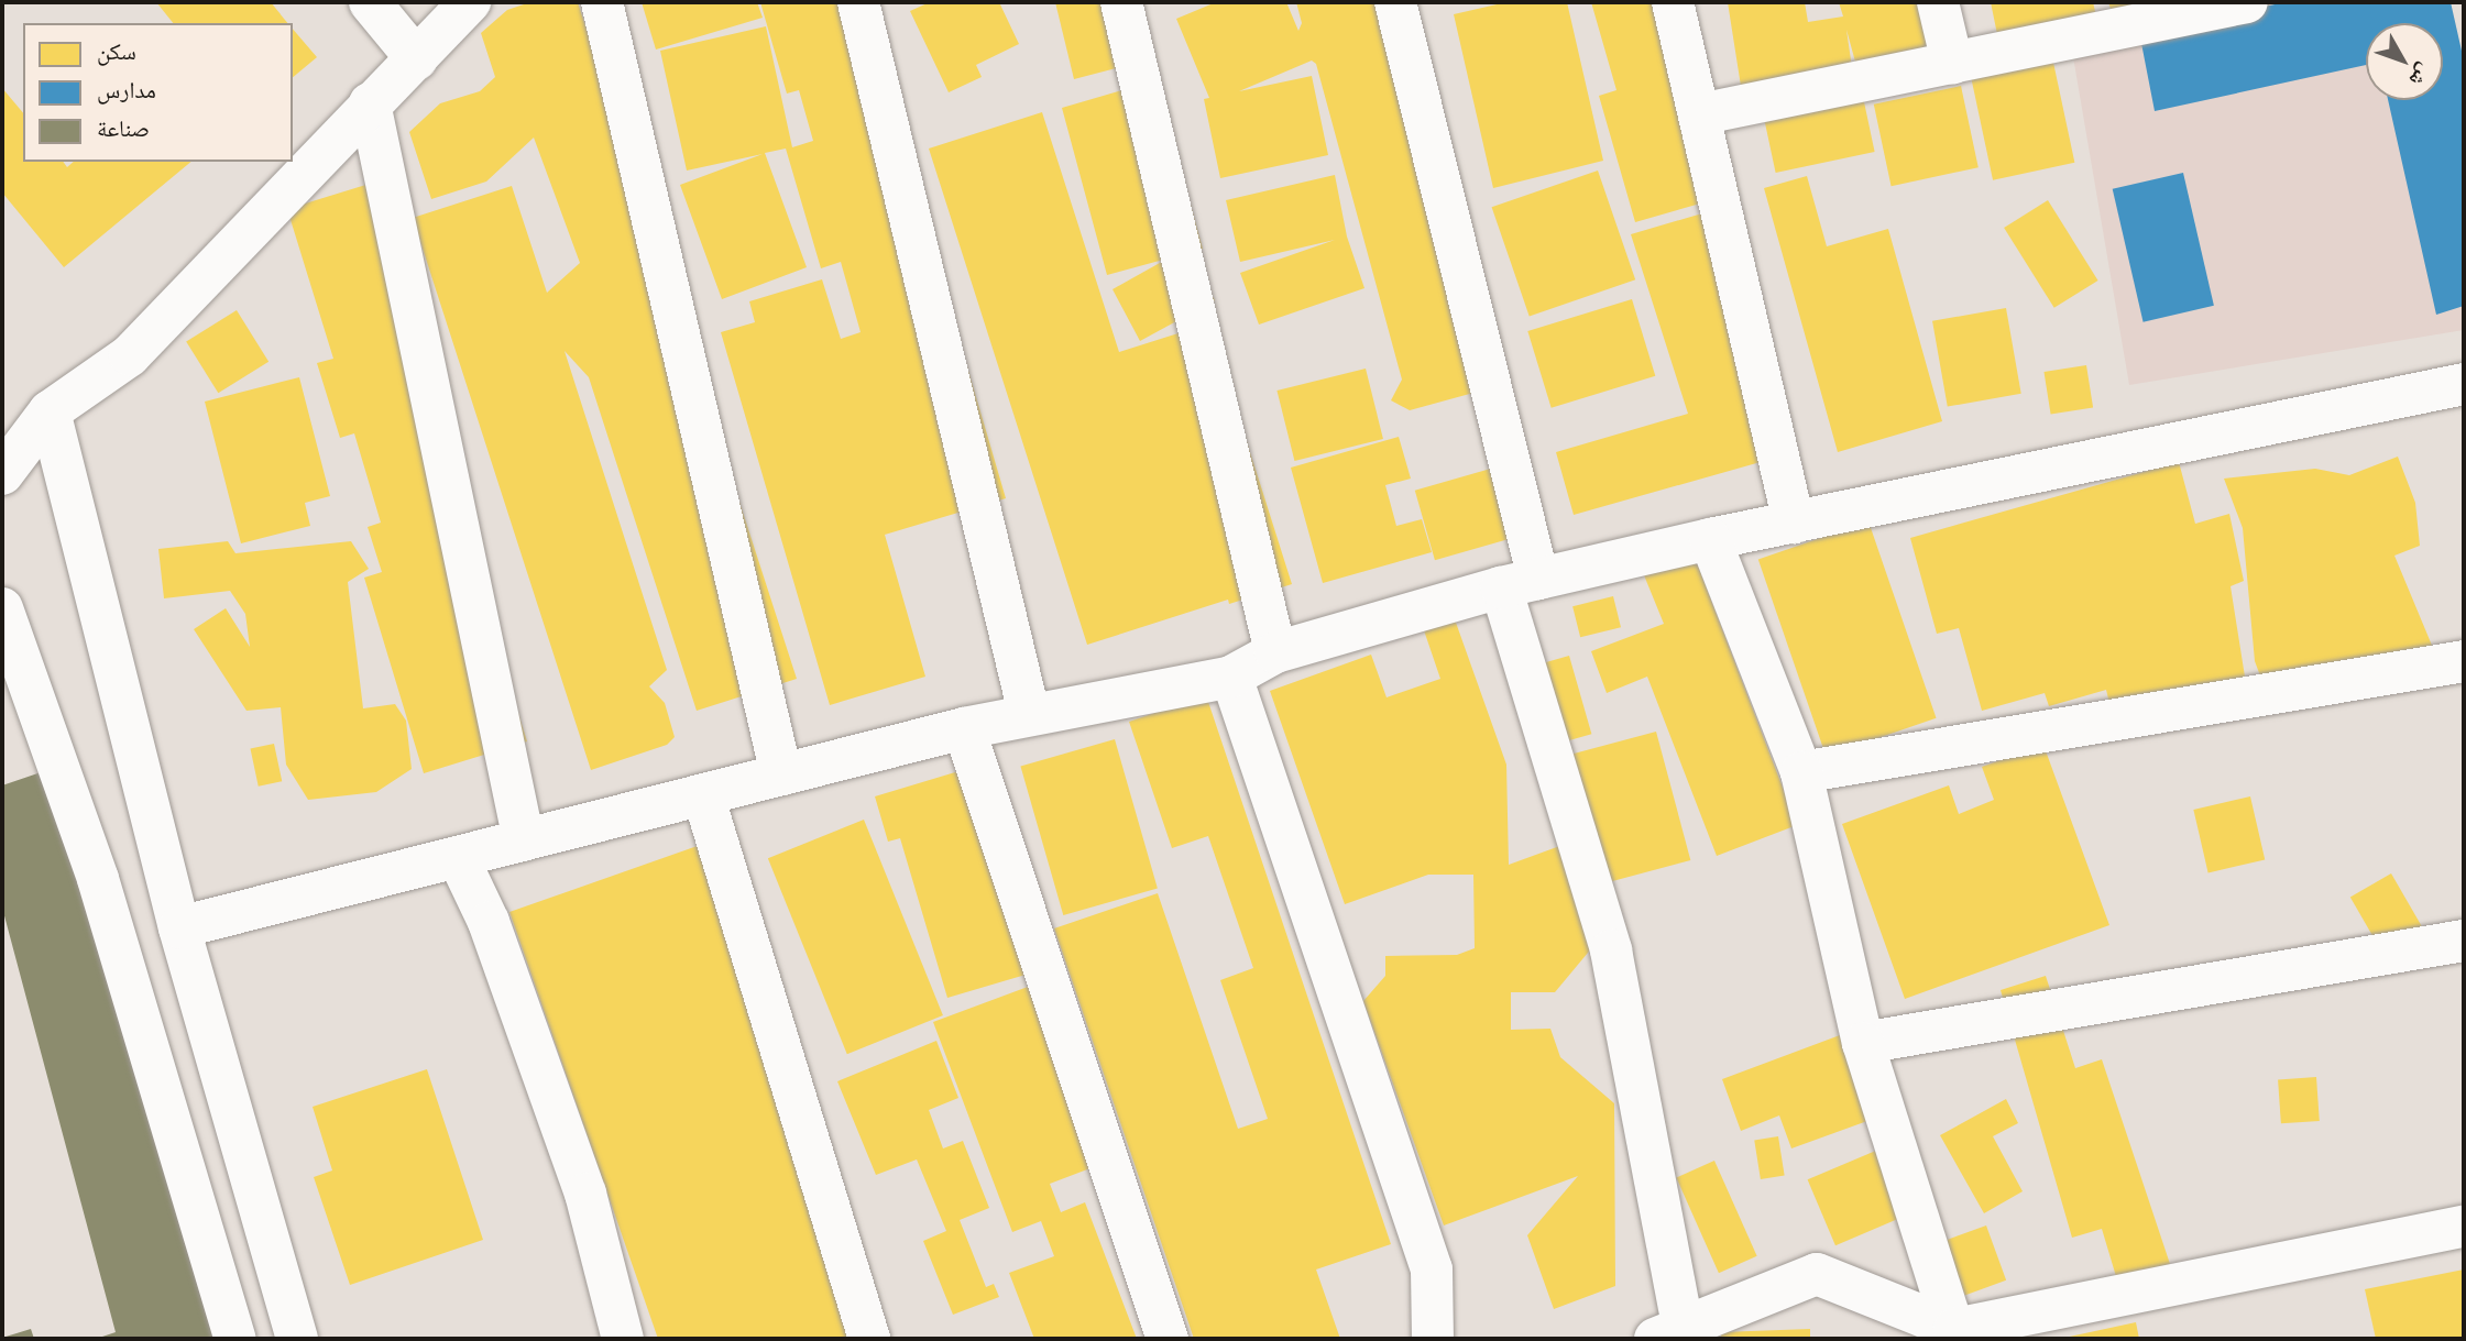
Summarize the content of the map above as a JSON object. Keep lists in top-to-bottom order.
{
  "legend": ["سكن", "مدارس", "صناعة"],
  "north": "bottom right"
}
